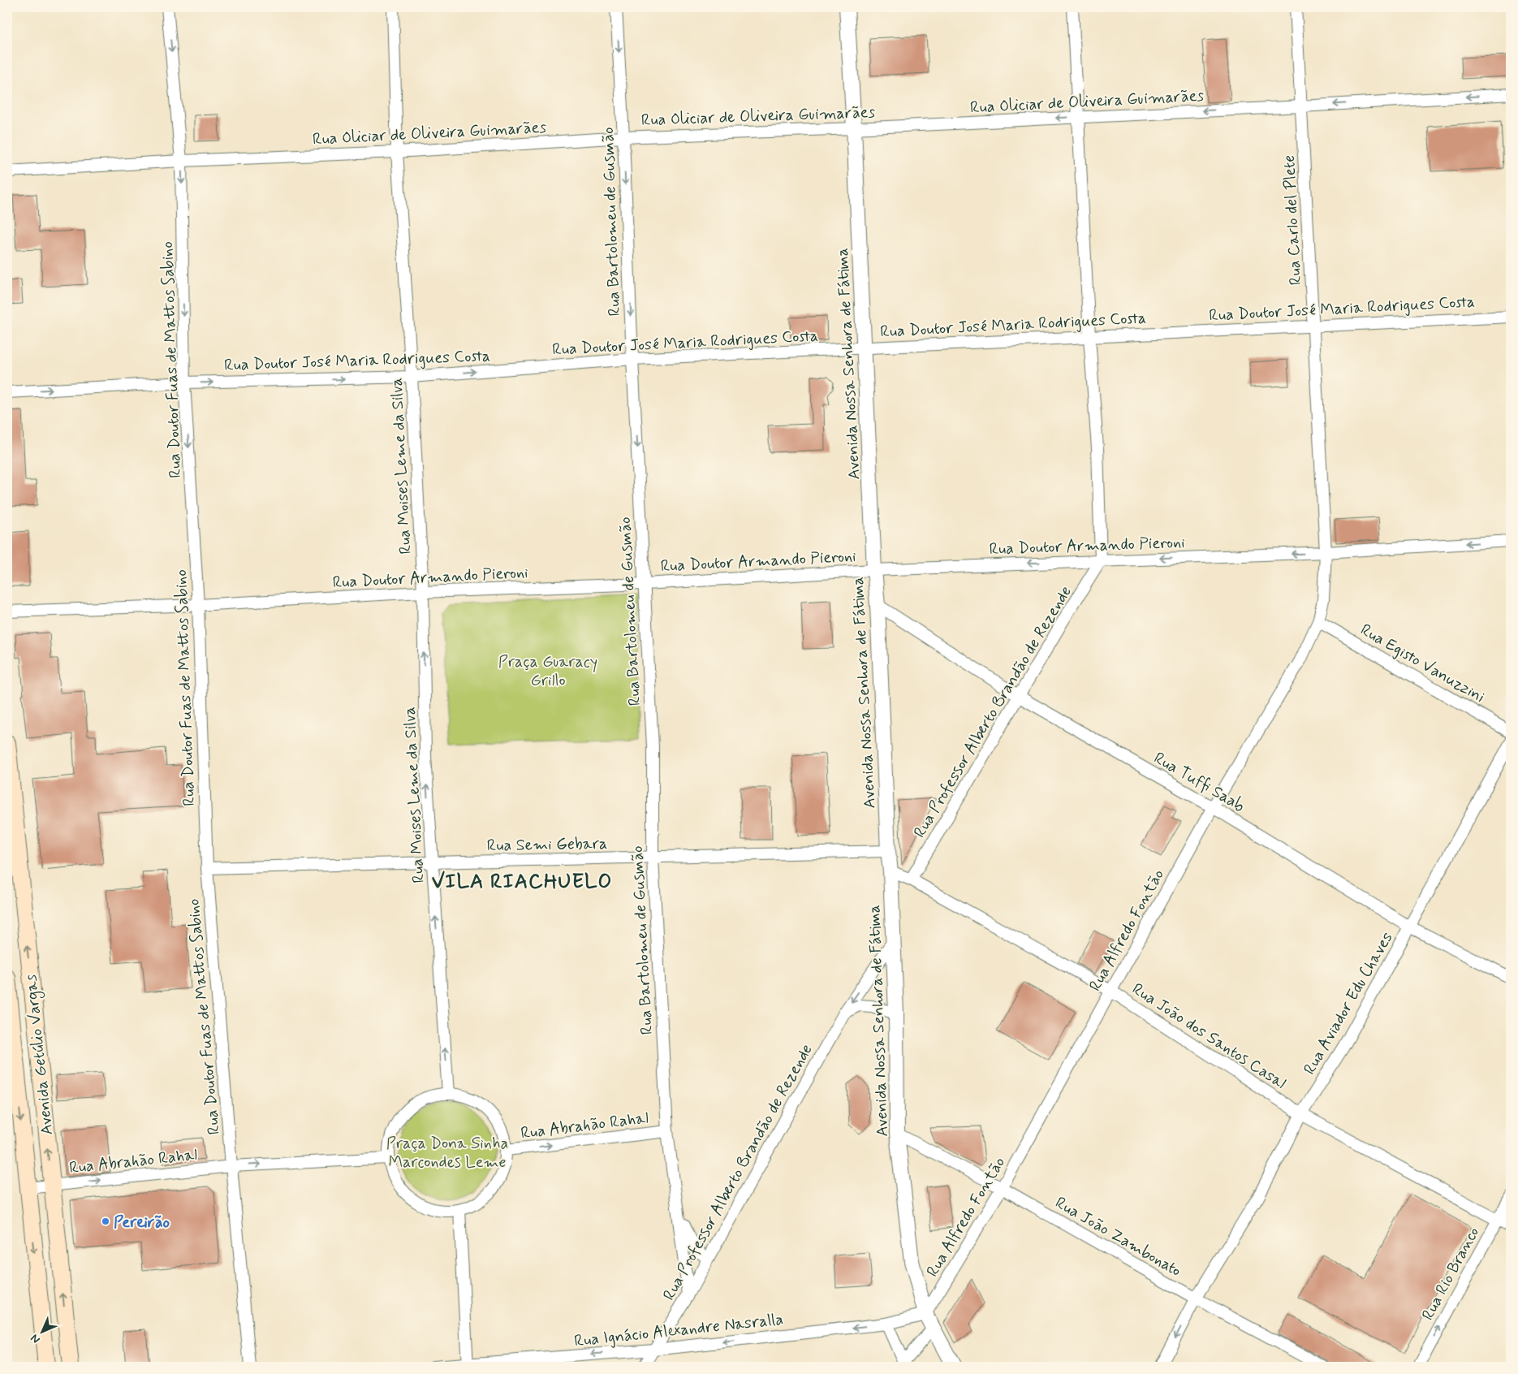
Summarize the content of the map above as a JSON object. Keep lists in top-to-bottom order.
{
  "streets": {
    "main road": ["Avenida Getúlio Vargas"],
    "street": [
      "Rua Oliciar de Oliveira Guimarães",
      "Rua Carlo del Plete",
      "Rua Bartolomeu de Gusmão",
      "Rua Doutor José Maria Rodrigues Costa",
      "Rua Doutor Fuas de Mattos Sabino",
      "Avenida Nossa Senhora de Fátima",
      "Rua Moises Leme da Silva",
      "Rua Doutor Armando Pieroni",
      "Rua Egisto Vanuzzini",
      "Rua Professor Alberto Brandão de Rezende",
      "Rua Tuffi Saab",
      "Rua Semi Gebara",
      "Rua Alfredo Fontão",
      "Rua Aviador Edu Chaves",
      "Rua João dos Santos Casal",
      "Rua Abrahão Rahal",
      "Rua João Zambonato",
      "Rua Rio Branco",
      "Rua Ignácio Alexandre Nasralla"
    ]
  },
  "crossings": [
    ["Rua Oliciar de Oliveira Guimarães", "Rua Carlo del Plete"],
    ["Rua Oliciar de Oliveira Guimarães", "Rua Bartolomeu de Gusmão"],
    ["Rua Oliciar de Oliveira Guimarães", "Rua Doutor Fuas de Mattos Sabino"],
    ["Rua Oliciar de Oliveira Guimarães", "Avenida Nossa Senhora de Fátima"],
    ["Rua Oliciar de Oliveira Guimarães", "Rua Moises Leme da Silva"],
    ["Rua Carlo del Plete", "Rua Doutor José Maria Rodrigues Costa"],
    ["Rua Carlo del Plete", "Rua Doutor Armando Pieroni"],
    ["Rua Carlo del Plete", "Rua Alfredo Fontão"],
    ["Rua Bartolomeu de Gusmão", "Rua Doutor José Maria Rodrigues Costa"],
    ["Rua Bartolomeu de Gusmão", "Rua Doutor Armando Pieroni"],
    ["Rua Bartolomeu de Gusmão", "Rua Professor Alberto Brandão de Rezende"],
    ["Rua Bartolomeu de Gusmão", "Rua Semi Gebara"],
    ["Rua Bartolomeu de Gusmão", "Rua Abrahão Rahal"],
    ["Rua Doutor José Maria Rodrigues Costa", "Rua Doutor Fuas de Mattos Sabino"],
    ["Rua Doutor José Maria Rodrigues Costa", "Avenida Nossa Senhora de Fátima"],
    ["Rua Doutor José Maria Rodrigues Costa", "Rua Moises Leme da Silva"],
    ["Rua Doutor Fuas de Mattos Sabino", "Rua Doutor Armando Pieroni"],
    ["Rua Doutor Fuas de Mattos Sabino", "Rua Semi Gebara"],
    ["Rua Doutor Fuas de Mattos Sabino", "Rua Abrahão Rahal"],
    ["Avenida Nossa Senhora de Fátima", "Rua Doutor Armando Pieroni"],
    ["Avenida Nossa Senhora de Fátima", "Rua Professor Alberto Brandão de Rezende"],
    ["Avenida Nossa Senhora de Fátima", "Rua Tuffi Saab"],
    ["Avenida Nossa Senhora de Fátima", "Rua Semi Gebara"],
    ["Avenida Nossa Senhora de Fátima", "Rua Alfredo Fontão"],
    ["Avenida Nossa Senhora de Fátima", "Rua João dos Santos Casal"],
    ["Avenida Nossa Senhora de Fátima", "Rua João Zambonato"],
    ["Avenida Nossa Senhora de Fátima", "Rua Ignácio Alexandre Nasralla"],
    ["Rua Moises Leme da Silva", "Rua Doutor Armando Pieroni"],
    ["Rua Moises Leme da Silva", "Rua Semi Gebara"],
    ["Rua Moises Leme da Silva", "Rua Abrahão Rahal"],
    ["Rua Doutor Armando Pieroni", "Rua Professor Alberto Brandão de Rezende"],
    ["Rua Doutor Armando Pieroni", "Rua Alfredo Fontão"],
    ["Rua Egisto Vanuzzini", "Rua Alfredo Fontão"],
    ["Rua Professor Alberto Brandão de Rezende", "Rua Tuffi Saab"],
    ["Rua Professor Alberto Brandão de Rezende", "Rua João dos Santos Casal"],
    ["Rua Professor Alberto Brandão de Rezende", "Rua Ignácio Alexandre Nasralla"],
    ["Rua Tuffi Saab", "Rua Alfredo Fontão"],
    ["Rua Tuffi Saab", "Rua Aviador Edu Chaves"],
    ["Rua Alfredo Fontão", "Rua João dos Santos Casal"],
    ["Rua Alfredo Fontão", "Rua João Zambonato"],
    ["Rua Alfredo Fontão", "Rua Ignácio Alexandre Nasralla"],
    ["Rua Aviador Edu Chaves", "Rua João dos Santos Casal"],
    ["Rua Aviador Edu Chaves", "Rua João Zambonato"],
    ["Rua João dos Santos Casal", "Rua Rio Branco"],
    ["Avenida Getúlio Vargas", "Rua Abrahão Rahal"]
  ],
  "one_way": [
    "Rua Oliciar de Oliveira Guimarães",
    "Rua Bartolomeu de Gusmão",
    "Rua Doutor José Maria Rodrigues Costa",
    "Rua Doutor Fuas de Mattos Sabino",
    "Rua Moises Leme da Silva",
    "Rua Doutor Armando Pieroni",
    "Rua Abrahão Rahal",
    "Rua Rio Branco",
    "Rua Ignácio Alexandre Nasralla"
  ],
  "districts": ["VILA RIACHUELO"],
  "parks": ["Praça Guaracy Grillo", "Praça Dona Sinha Marcondes Leme"],
  "places": ["Pereirão"],
  "north": "bottom left"
}
